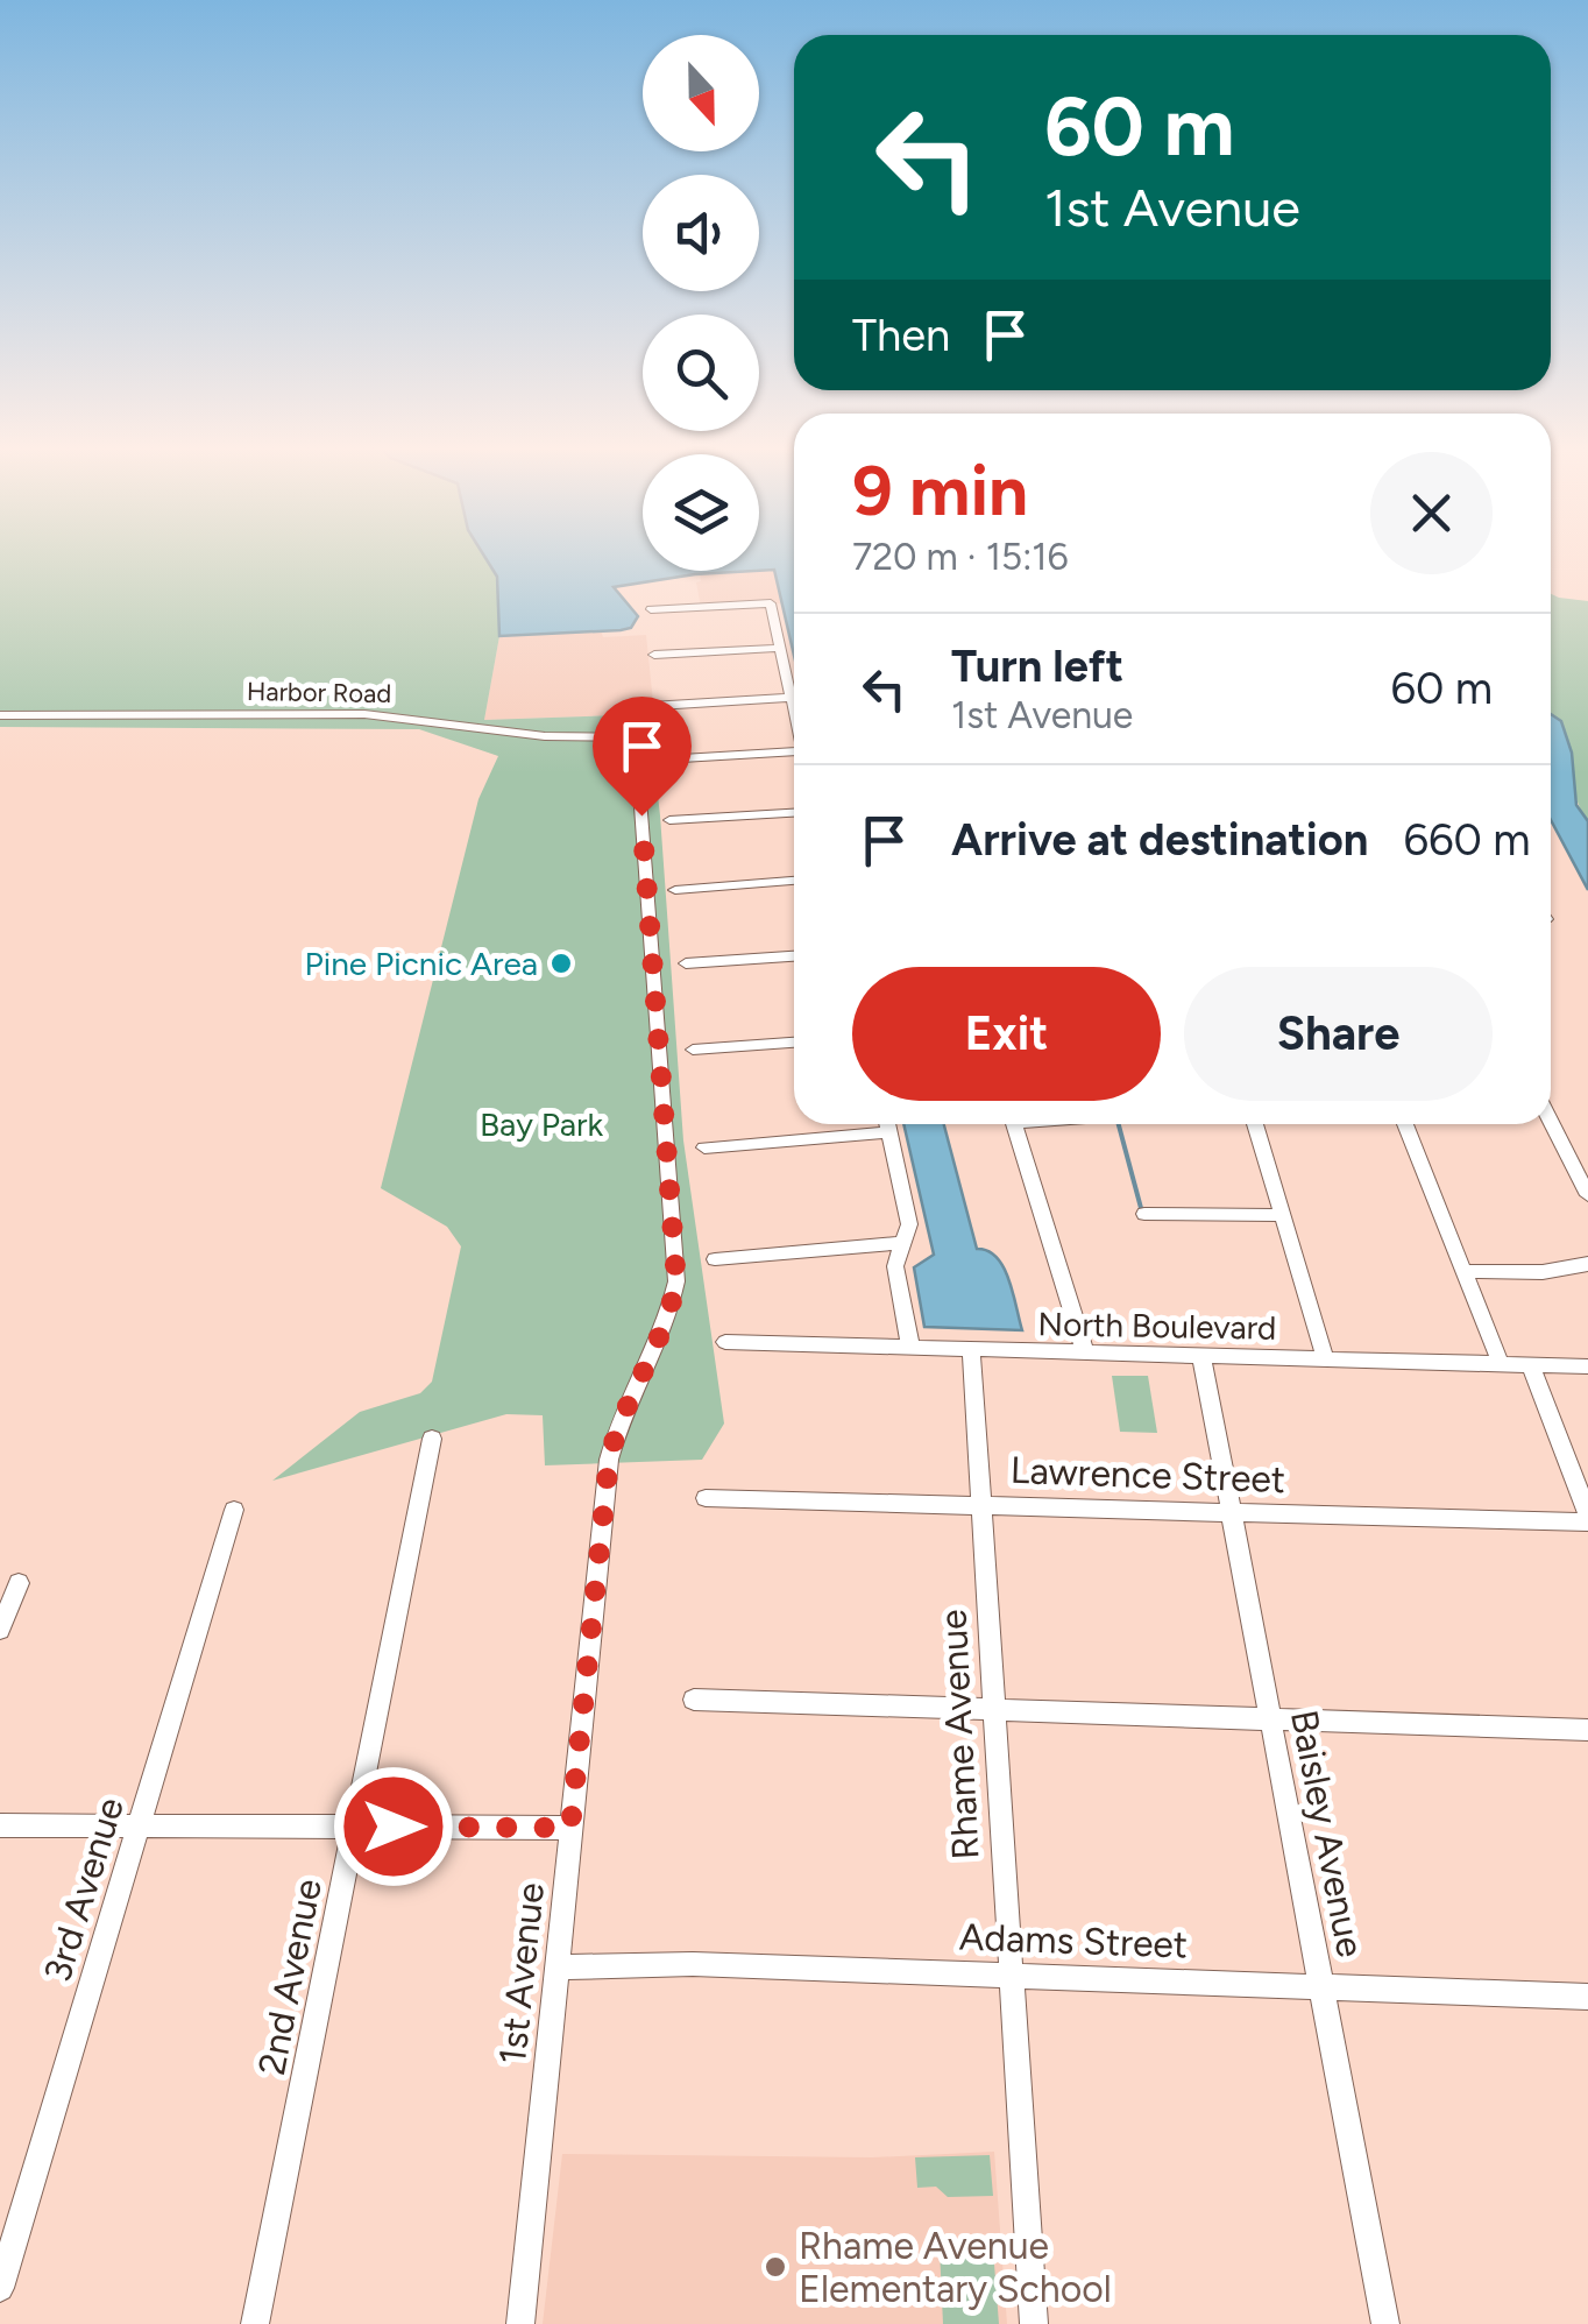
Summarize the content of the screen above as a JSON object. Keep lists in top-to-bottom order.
{
  "streets": {
    "street": [
      "Harbor Road",
      "North Boulevard",
      "Lawrence Street",
      "Rhame Avenue",
      "Baisley Avenue",
      "3rd Avenue",
      "Adams Street",
      "1st Avenue",
      "2nd Avenue"
    ]
  },
  "crossings": [
    ["Harbor Road", "1st Avenue"],
    ["North Boulevard", "Rhame Avenue"],
    ["North Boulevard", "Baisley Avenue"],
    ["Lawrence Street", "Rhame Avenue"],
    ["Lawrence Street", "Baisley Avenue"],
    ["Rhame Avenue", "Adams Street"],
    ["Baisley Avenue", "Adams Street"],
    ["Adams Street", "1st Avenue"]
  ],
  "parks": ["Bay Park"],
  "places": ["Pine Picnic Area", "Rhame Avenue Elementary School"],
  "north": "bottom",
  "page": {
    "turn": ["60 m", "1st Avenue"],
    "then": "Then",
    "heading": ["9 min", "720 m · 15:16"],
    "list": [
      {
        "name": "Turn left",
        "note": "1st Avenue",
        "value": "60 m"
      },
      {
        "name": "Arrive at destination",
        "value": "660 m"
      }
    ],
    "buttons": ["Exit", "Share"]
  }
}
